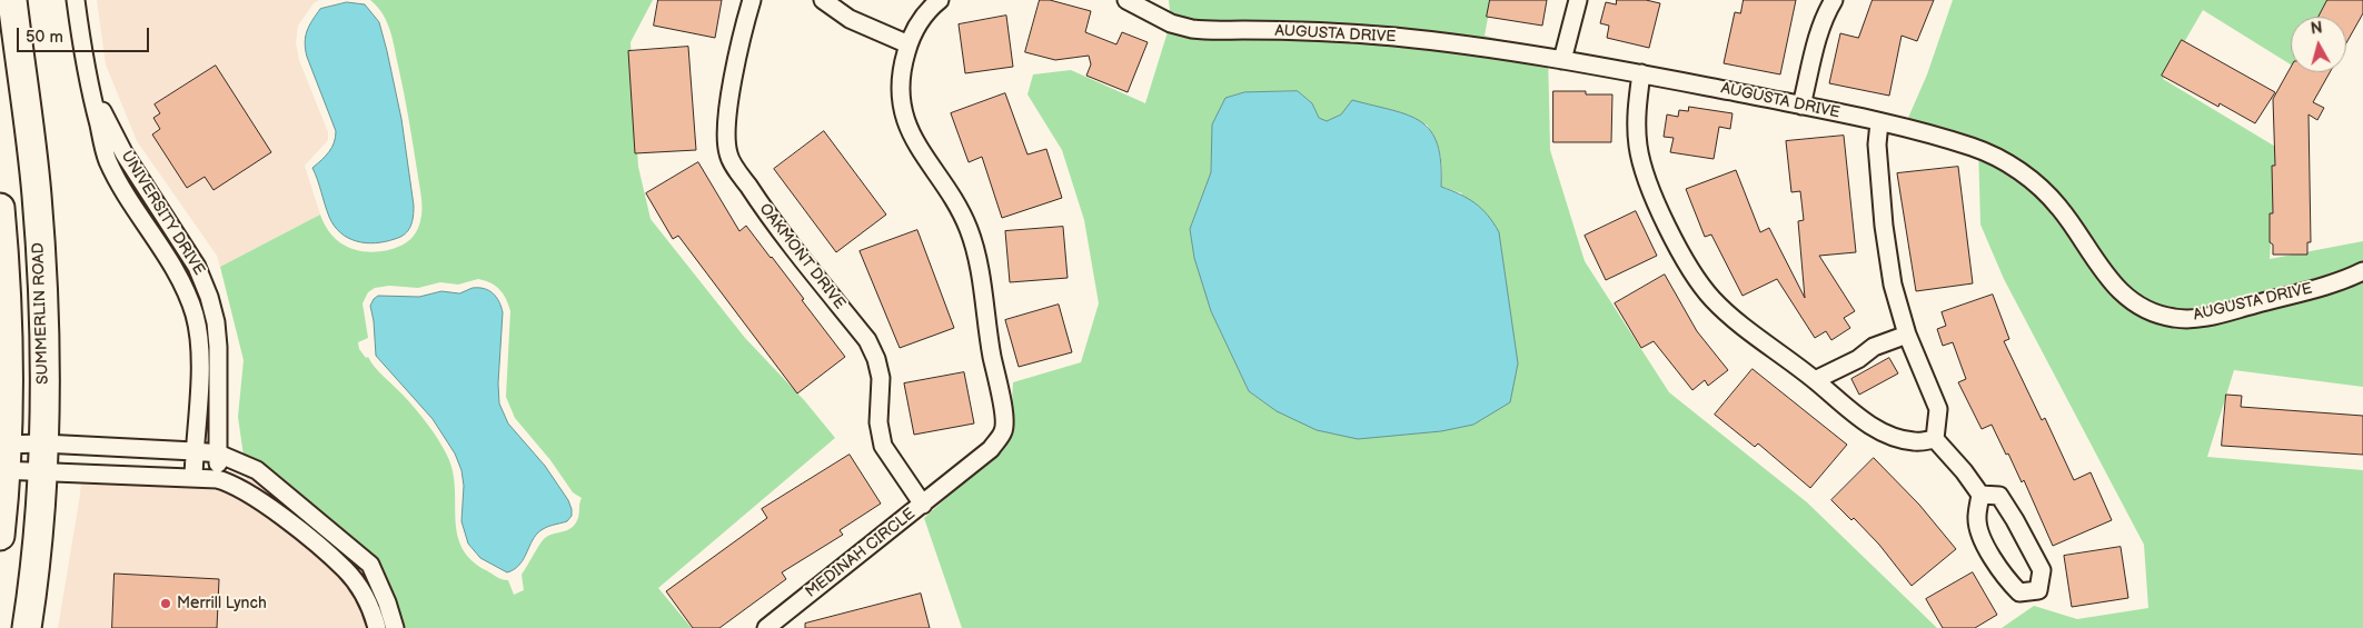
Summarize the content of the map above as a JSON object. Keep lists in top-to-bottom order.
{
  "streets": {
    "main road": ["SUMMERLIN ROAD"],
    "street": [
      "AUGUSTA DRIVE",
      "UNIVERSITY DRIVE",
      "OAKMONT DRIVE",
      "MEDINAH CIRCLE"
    ]
  },
  "crossings": [
    ["OAKMONT DRIVE", "MEDINAH CIRCLE"]
  ],
  "places": ["Merrill Lynch"],
  "scale_bar": "50 m",
  "north": "top"
}
